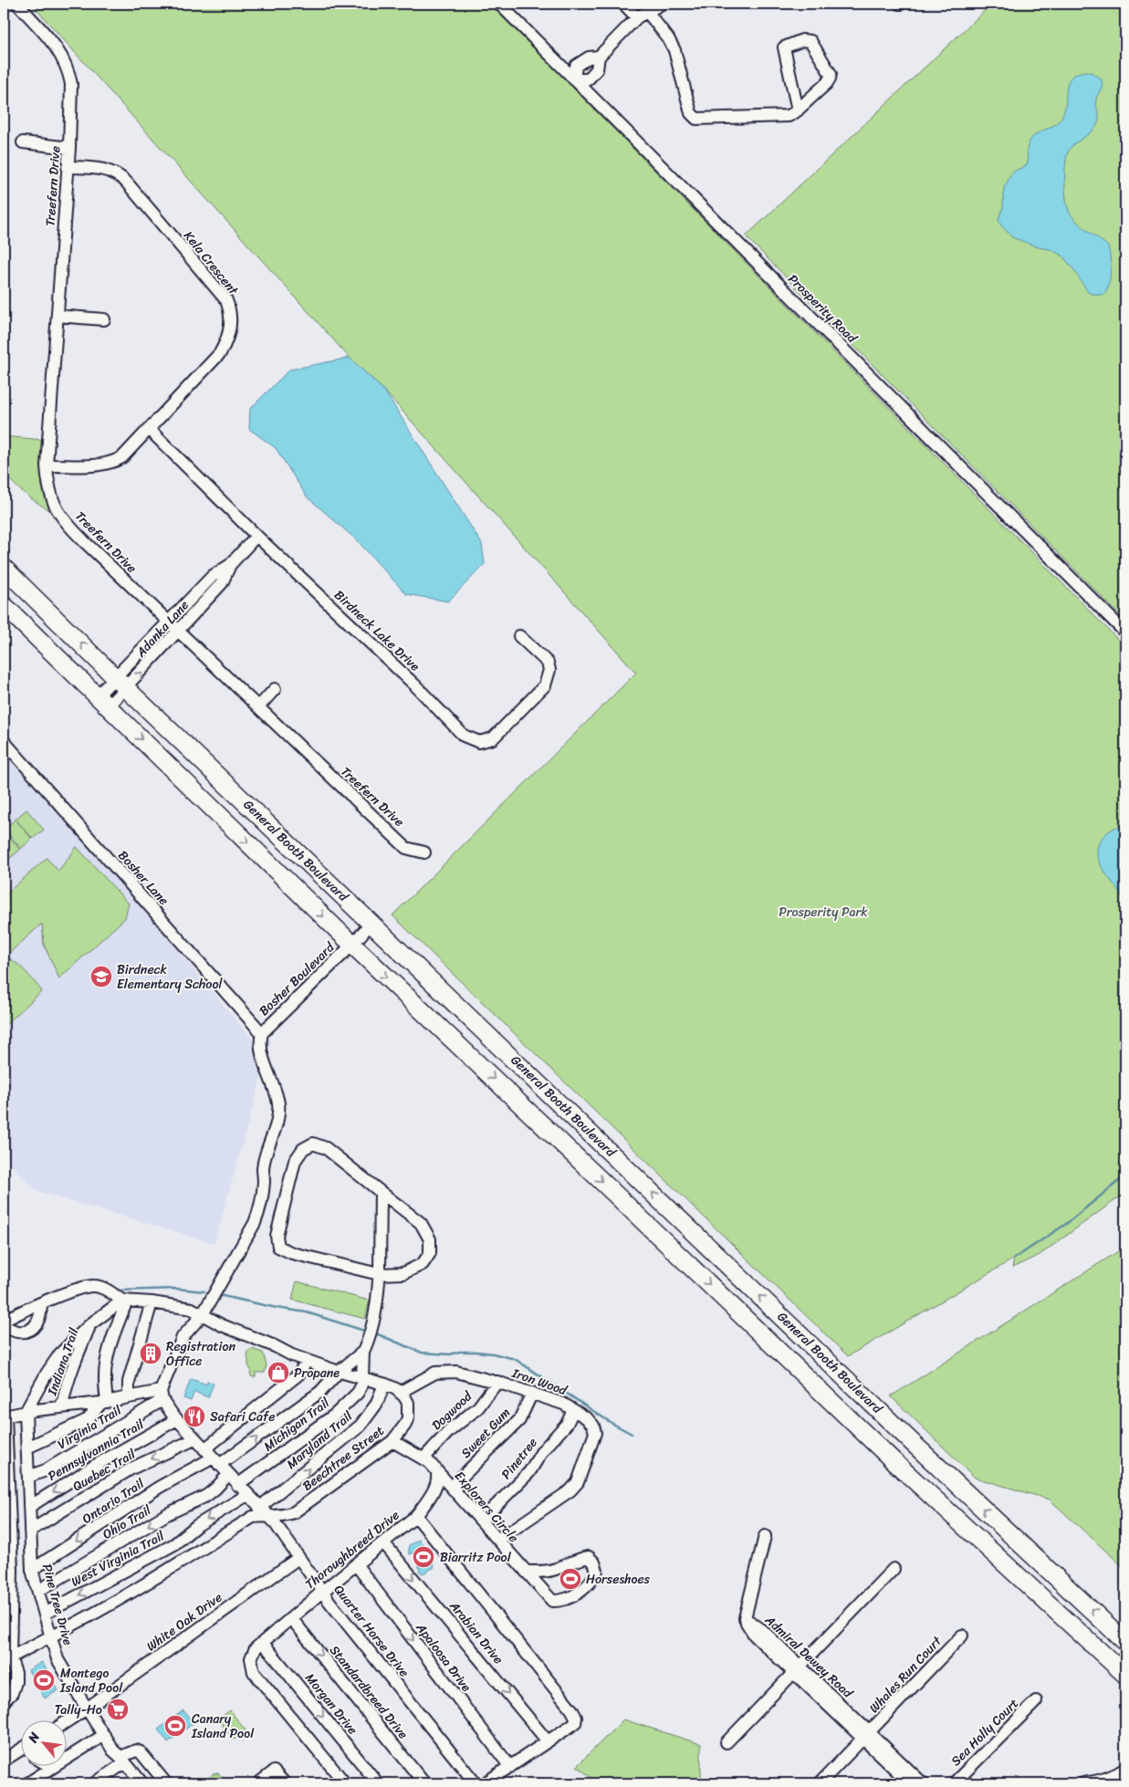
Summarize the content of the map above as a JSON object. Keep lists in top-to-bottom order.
{
  "streets": {
    "highway": ["General Booth Boulevard"],
    "street": [
      "Treefern Drive",
      "Kela Crescent",
      "Prosperity Road",
      "Adanka Lane",
      "Birdneck Lake Drive",
      "Bosher Lane",
      "Bosher Boulevard",
      "Indiana Trail",
      "Iron Wood",
      "Dogwood",
      "Michigan Trail",
      "Virginia Trail",
      "Sweet Gum",
      "Maryland Trail",
      "Pennsylvannia Trail",
      "Beechtree Street",
      "Pinetree",
      "Quebec Trail",
      "Ontario Trail",
      "Explorers Circle",
      "Ohio Trail",
      "Thoroughbreed Drive",
      "West Virginia Trail",
      "Pine Tree Drive",
      "White Oak Drive",
      "Quarter Horse Drive",
      "Arabian Drive",
      "Admiral Dewey Road",
      "Apaloosa Drive",
      "Whales Run Court",
      "Standardbreed Drive",
      "Morgan Drive",
      "Sea Holly Court"
    ]
  },
  "crossings": [
    ["Treefern Drive", "Kela Crescent"],
    ["Treefern Drive", "Adanka Lane"],
    ["Kela Crescent", "Birdneck Lake Drive"],
    ["Adanka Lane", "Birdneck Lake Drive"],
    ["Adanka Lane", "General Booth Boulevard"],
    ["General Booth Boulevard", "Bosher Boulevard"],
    ["Bosher Lane", "Bosher Boulevard"],
    ["Iron Wood", "Dogwood"],
    ["Iron Wood", "Sweet Gum"],
    ["Iron Wood", "Beechtree Street"],
    ["Iron Wood", "Pinetree"],
    ["Iron Wood", "Explorers Circle"],
    ["Dogwood", "Explorers Circle"],
    ["Michigan Trail", "Quarter Horse Drive"],
    ["Virginia Trail", "Pine Tree Drive"],
    ["Virginia Trail", "Quarter Horse Drive"],
    ["Sweet Gum", "Explorers Circle"],
    ["Maryland Trail", "Beechtree Street"],
    ["Maryland Trail", "Quarter Horse Drive"],
    ["Pennsylvannia Trail", "Pine Tree Drive"],
    ["Pennsylvannia Trail", "Quarter Horse Drive"],
    ["Beechtree Street", "Explorers Circle"],
    ["Beechtree Street", "Pine Tree Drive"],
    ["Beechtree Street", "Quarter Horse Drive"],
    ["Pinetree", "Explorers Circle"],
    ["Quebec Trail", "Pine Tree Drive"],
    ["Quebec Trail", "Quarter Horse Drive"],
    ["Ontario Trail", "Pine Tree Drive"],
    ["Ontario Trail", "Quarter Horse Drive"],
    ["Ohio Trail", "Pine Tree Drive"],
    ["Ohio Trail", "Quarter Horse Drive"],
    ["Thoroughbreed Drive", "Quarter Horse Drive"],
    ["Thoroughbreed Drive", "Arabian Drive"],
    ["Thoroughbreed Drive", "Apaloosa Drive"],
    ["Thoroughbreed Drive", "Standardbreed Drive"],
    ["Thoroughbreed Drive", "Morgan Drive"],
    ["West Virginia Trail", "Pine Tree Drive"],
    ["West Virginia Trail", "Quarter Horse Drive"],
    ["Pine Tree Drive", "White Oak Drive"],
    ["White Oak Drive", "Quarter Horse Drive"],
    ["Admiral Dewey Road", "Whales Run Court"]
  ],
  "one_way": [
    "Ohio Trail",
    "West Virginia Trail",
    "Arabian Drive",
    "Apaloosa Drive",
    "Standardbreed Drive",
    "Morgan Drive"
  ],
  "parks": ["Prosperity Park"],
  "places": {
    "school or university": ["Birdneck Elementary School"],
    "building": ["Registration Office"],
    "shop": ["Propane"],
    "restaurant": ["Safari Cafe"],
    "sports": [
      "Biarritz Pool",
      "Horseshoes",
      "Montego Island Pool",
      "Canary Island Pool"
    ],
    "supermarket": ["Tally-Ho"]
  },
  "north": "top left"
}
